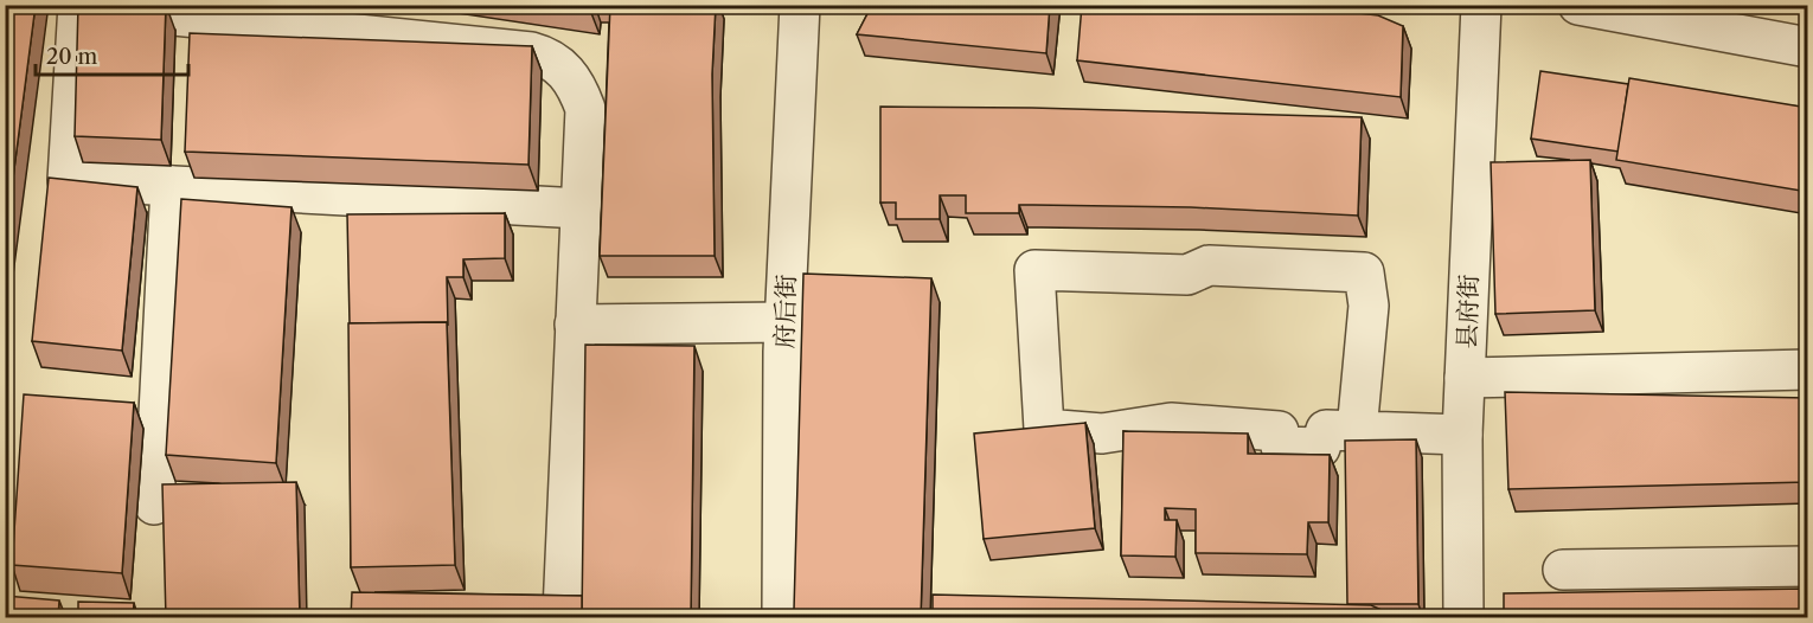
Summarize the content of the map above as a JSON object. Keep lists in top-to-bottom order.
{
  "streets": {
    "street": ["府后街", "县府街"]
  },
  "scale_bar": "20 m"
}
